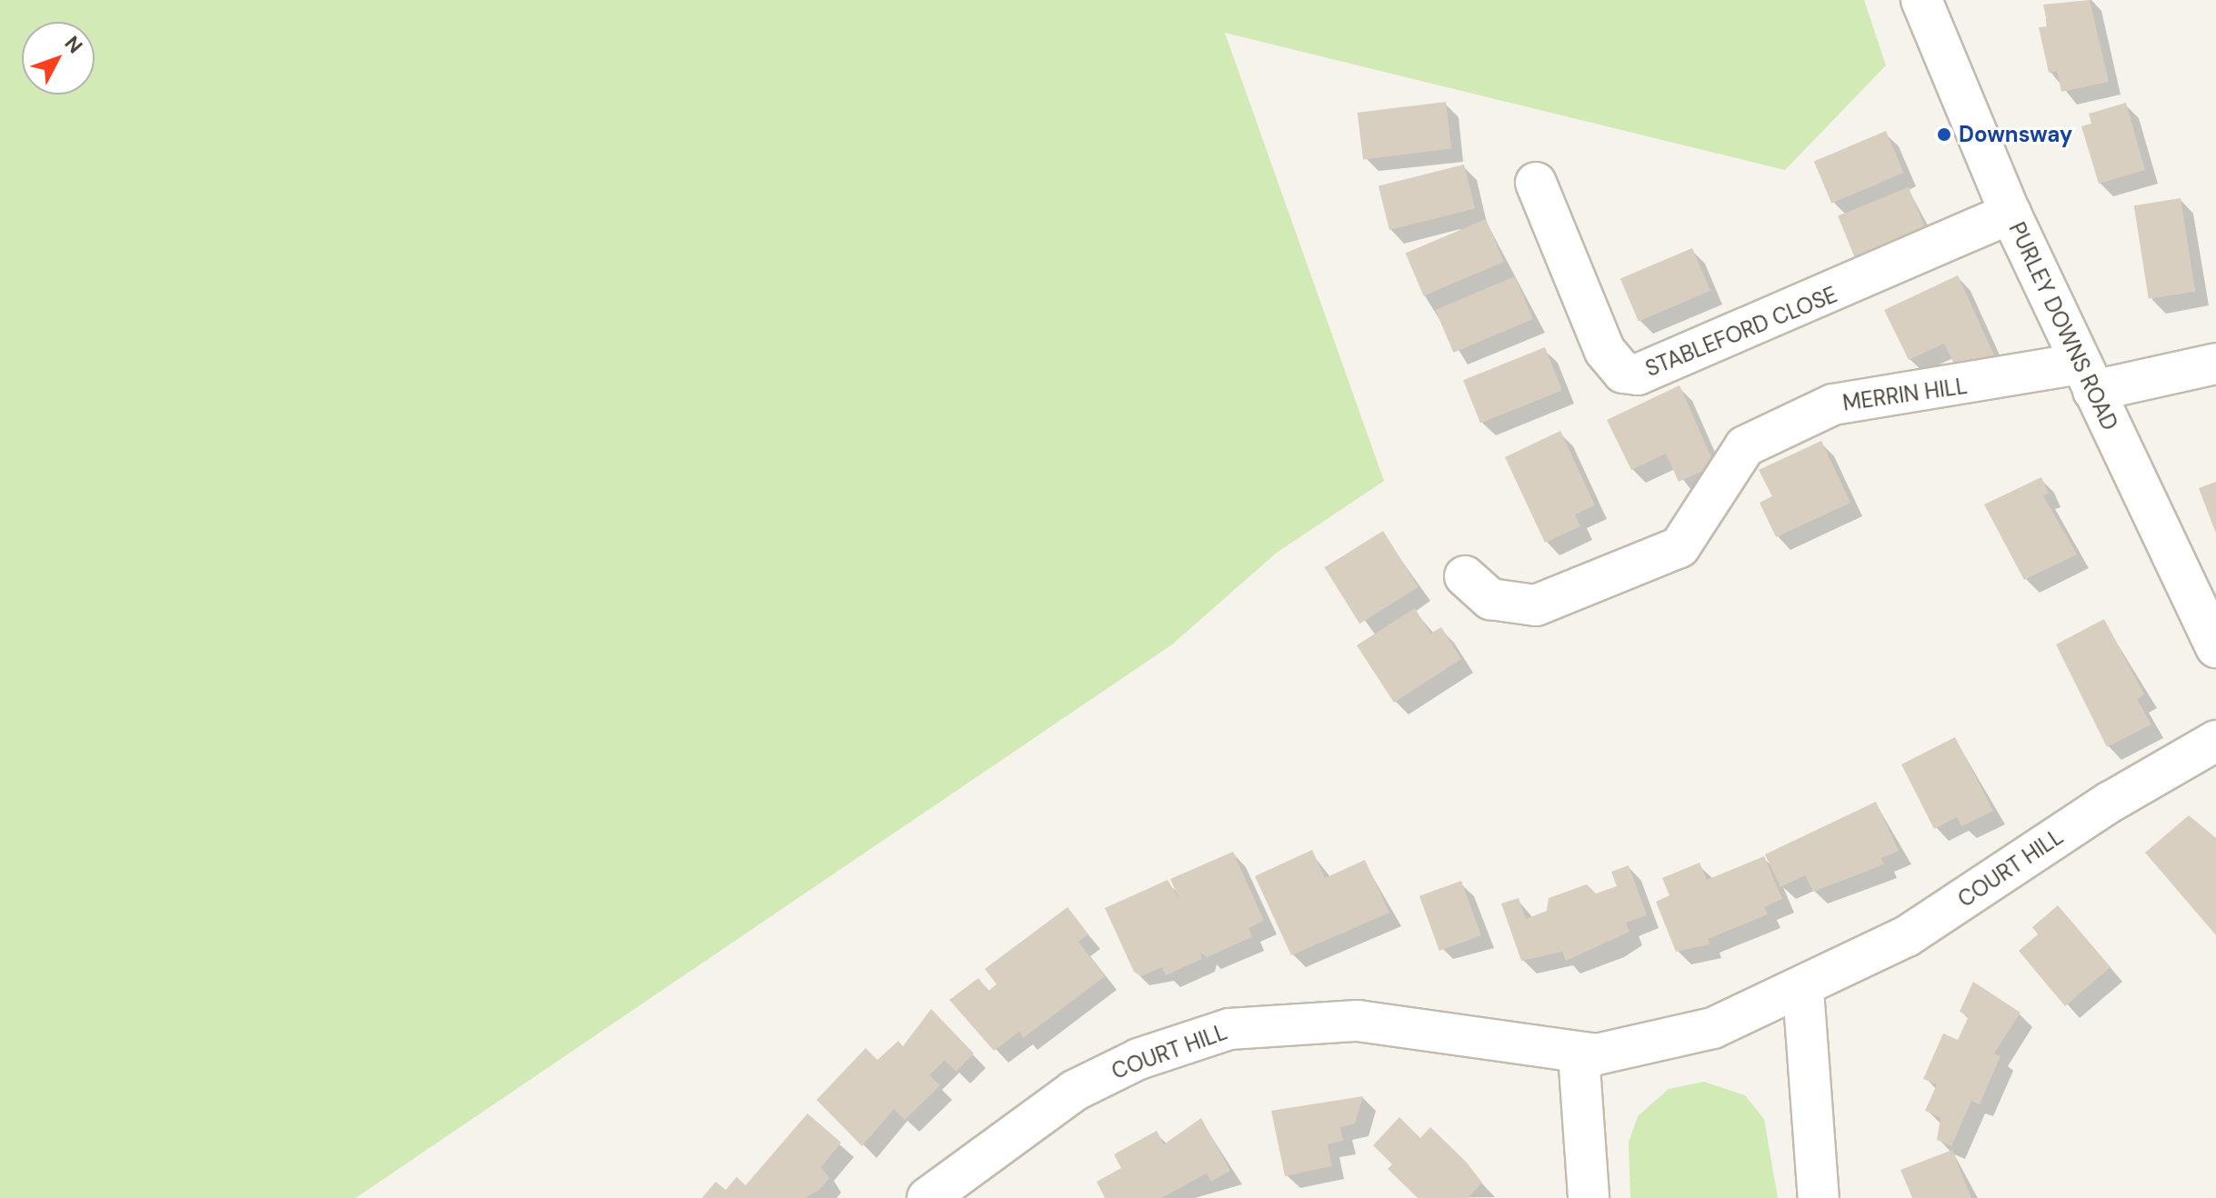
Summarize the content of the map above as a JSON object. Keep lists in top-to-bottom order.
{
  "streets": {
    "street": [
      "PURLEY DOWNS ROAD",
      "STABLEFORD CLOSE",
      "MERRIN HILL",
      "COURT HILL"
    ]
  },
  "crossings": [
    ["PURLEY DOWNS ROAD", "STABLEFORD CLOSE"],
    ["PURLEY DOWNS ROAD", "MERRIN HILL"]
  ],
  "places": ["Downsway"],
  "north": "top right"
}
